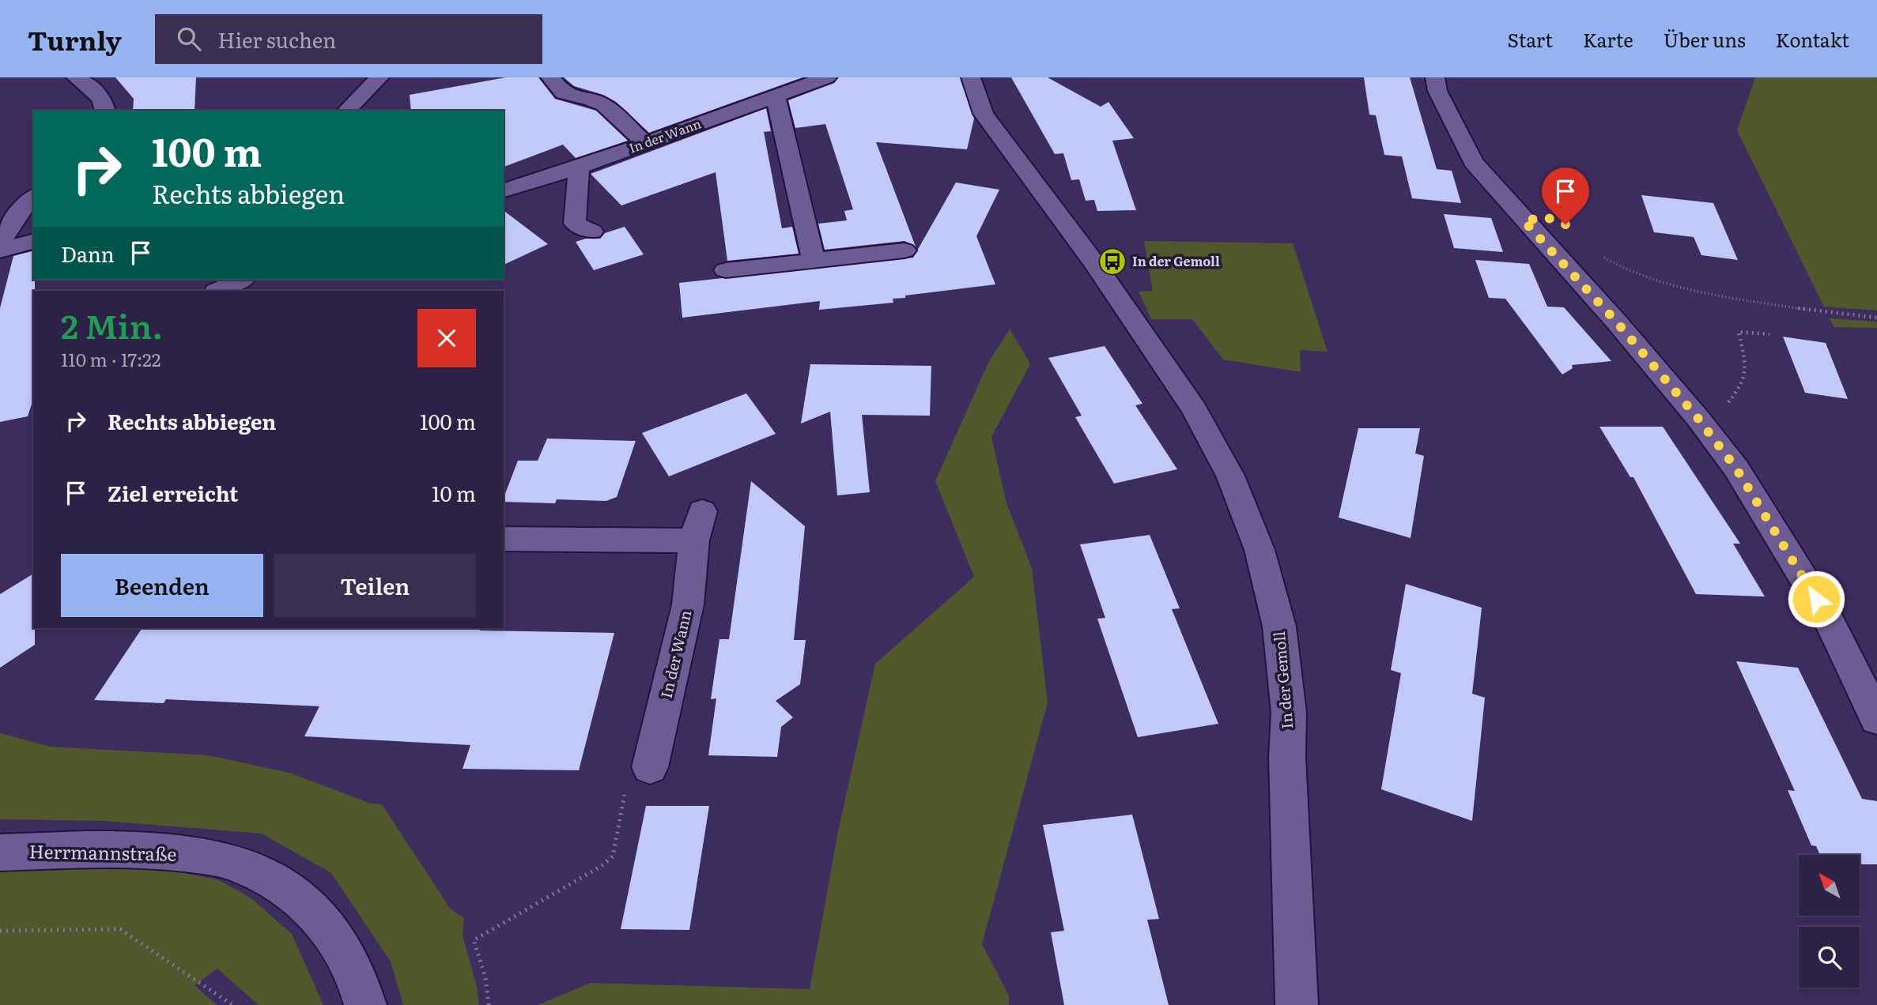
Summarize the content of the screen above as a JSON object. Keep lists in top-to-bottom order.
{
  "streets": {
    "street": ["In der Wann", "In der Gemoll", "Herrmannstraße"]
  },
  "places": {
    "bus stop": ["In der Gemoll"]
  },
  "north": "top left",
  "page": {
    "header": "Turnly",
    "search": "Hier suchen",
    "nav": [
      "Start",
      "Karte",
      "Über uns",
      "Kontakt"
    ],
    "turn": ["100 m", "Rechts abbiegen"],
    "then": "Dann",
    "heading": ["2 Min.", "110 m · 17:22"],
    "list": [
      {
        "name": "Rechts abbiegen",
        "value": "100 m"
      },
      {
        "name": "Ziel erreicht",
        "value": "10 m"
      }
    ],
    "buttons": ["Beenden", "Teilen"]
  }
}
